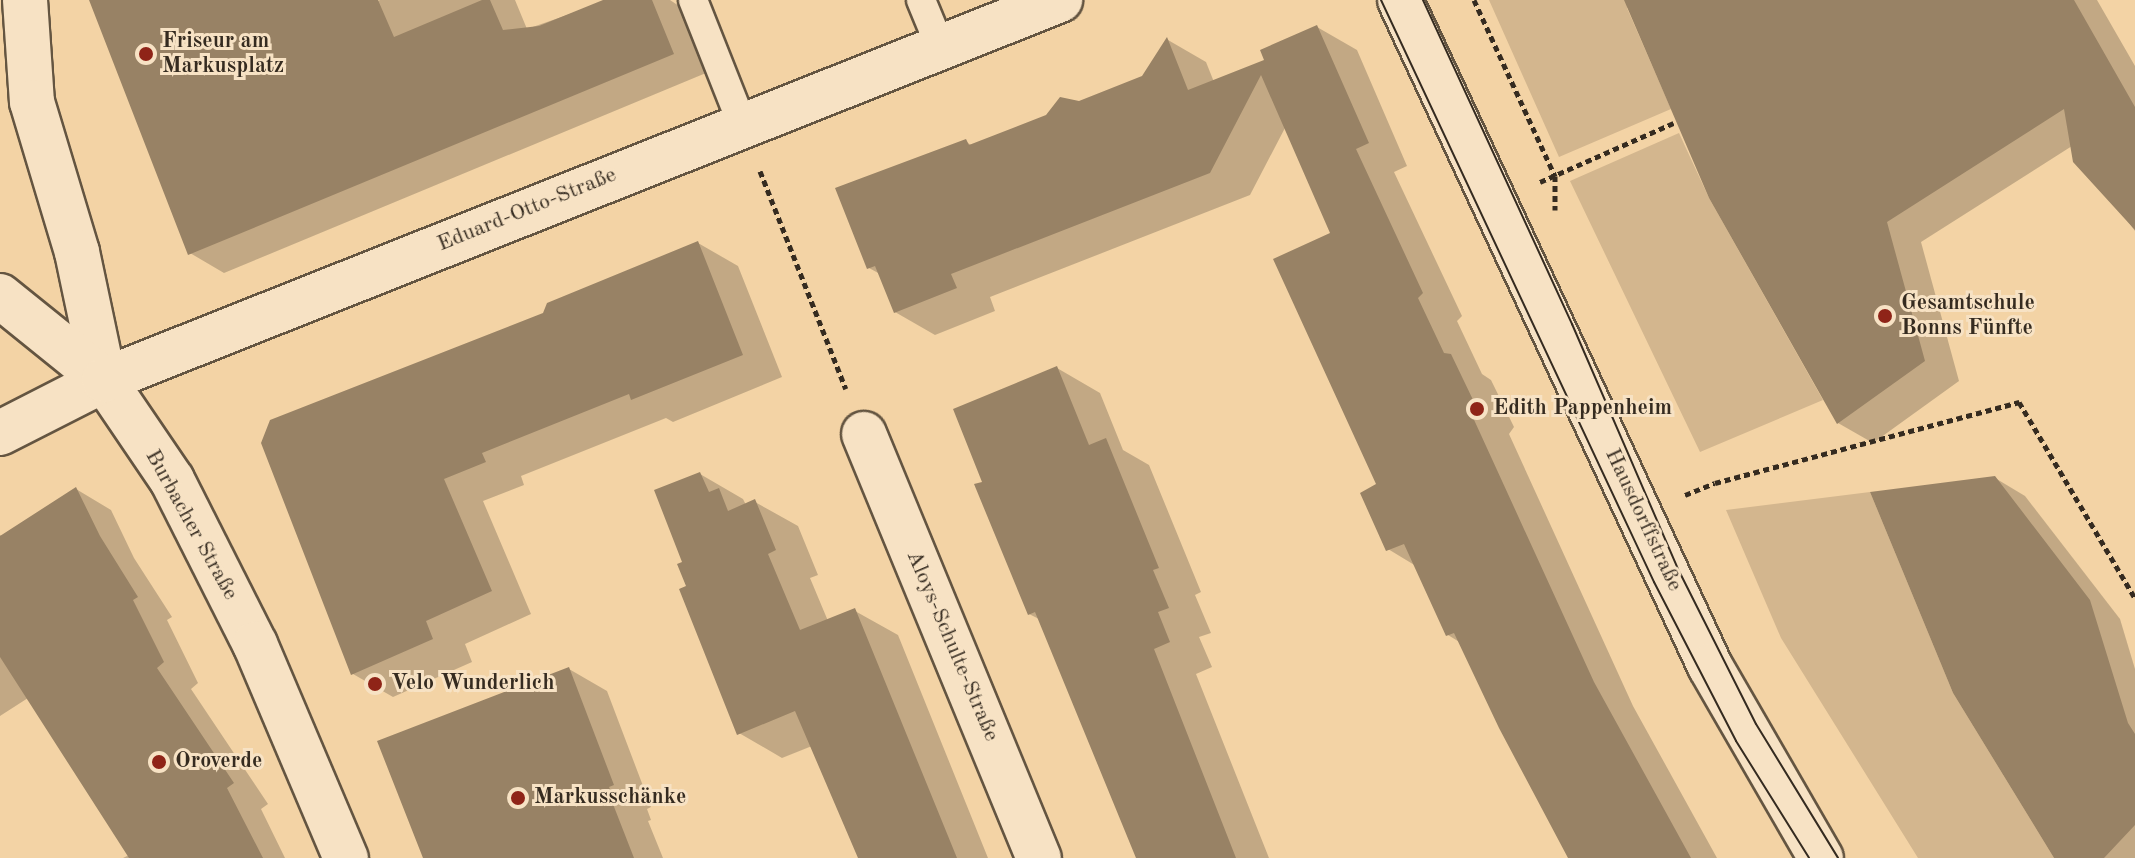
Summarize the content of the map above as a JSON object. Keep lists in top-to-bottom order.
{
  "streets": {
    "street": [
      "Eduard-Otto-Straße",
      "Hausdorffstraße",
      "Burbacher Straße",
      "Aloys-Schulte-Straße"
    ]
  },
  "crossings": [
    ["Eduard-Otto-Straße", "Burbacher Straße"]
  ],
  "places": [
    "Friseur am Markusplatz",
    "Gesamtschule Bonns Fünfte",
    "Edith Pappenheim",
    "Velo Wunderlich",
    "Oroverde",
    "Markusschänke"
  ]
}
